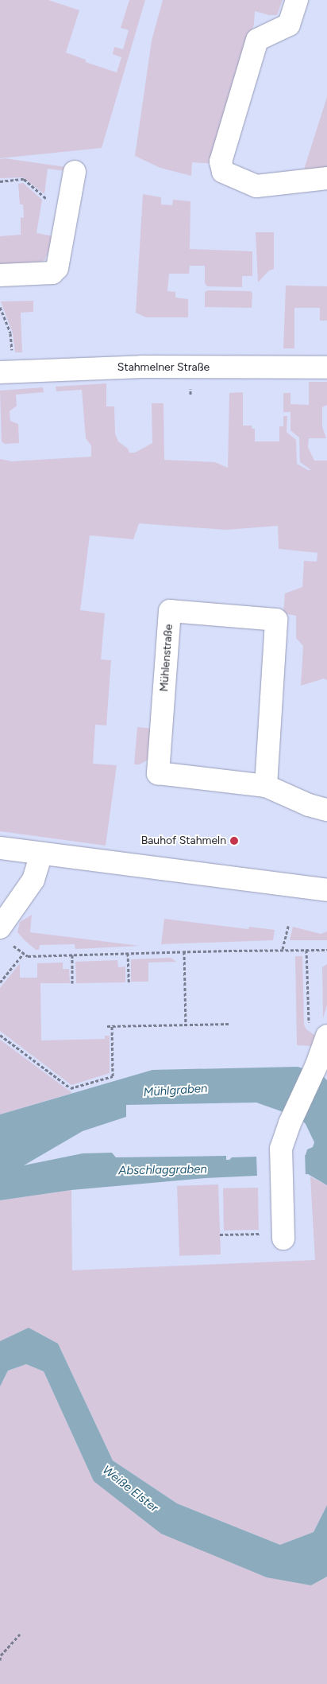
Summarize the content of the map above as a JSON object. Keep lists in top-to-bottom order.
{
  "streets": {
    "street": ["Stahmelner Straße", "Mühlenstraße"]
  },
  "water": ["Mühlgraben", "Abschlaggraben", "Weiße Elster"],
  "places": ["Bauhof Stahmeln"]
}
